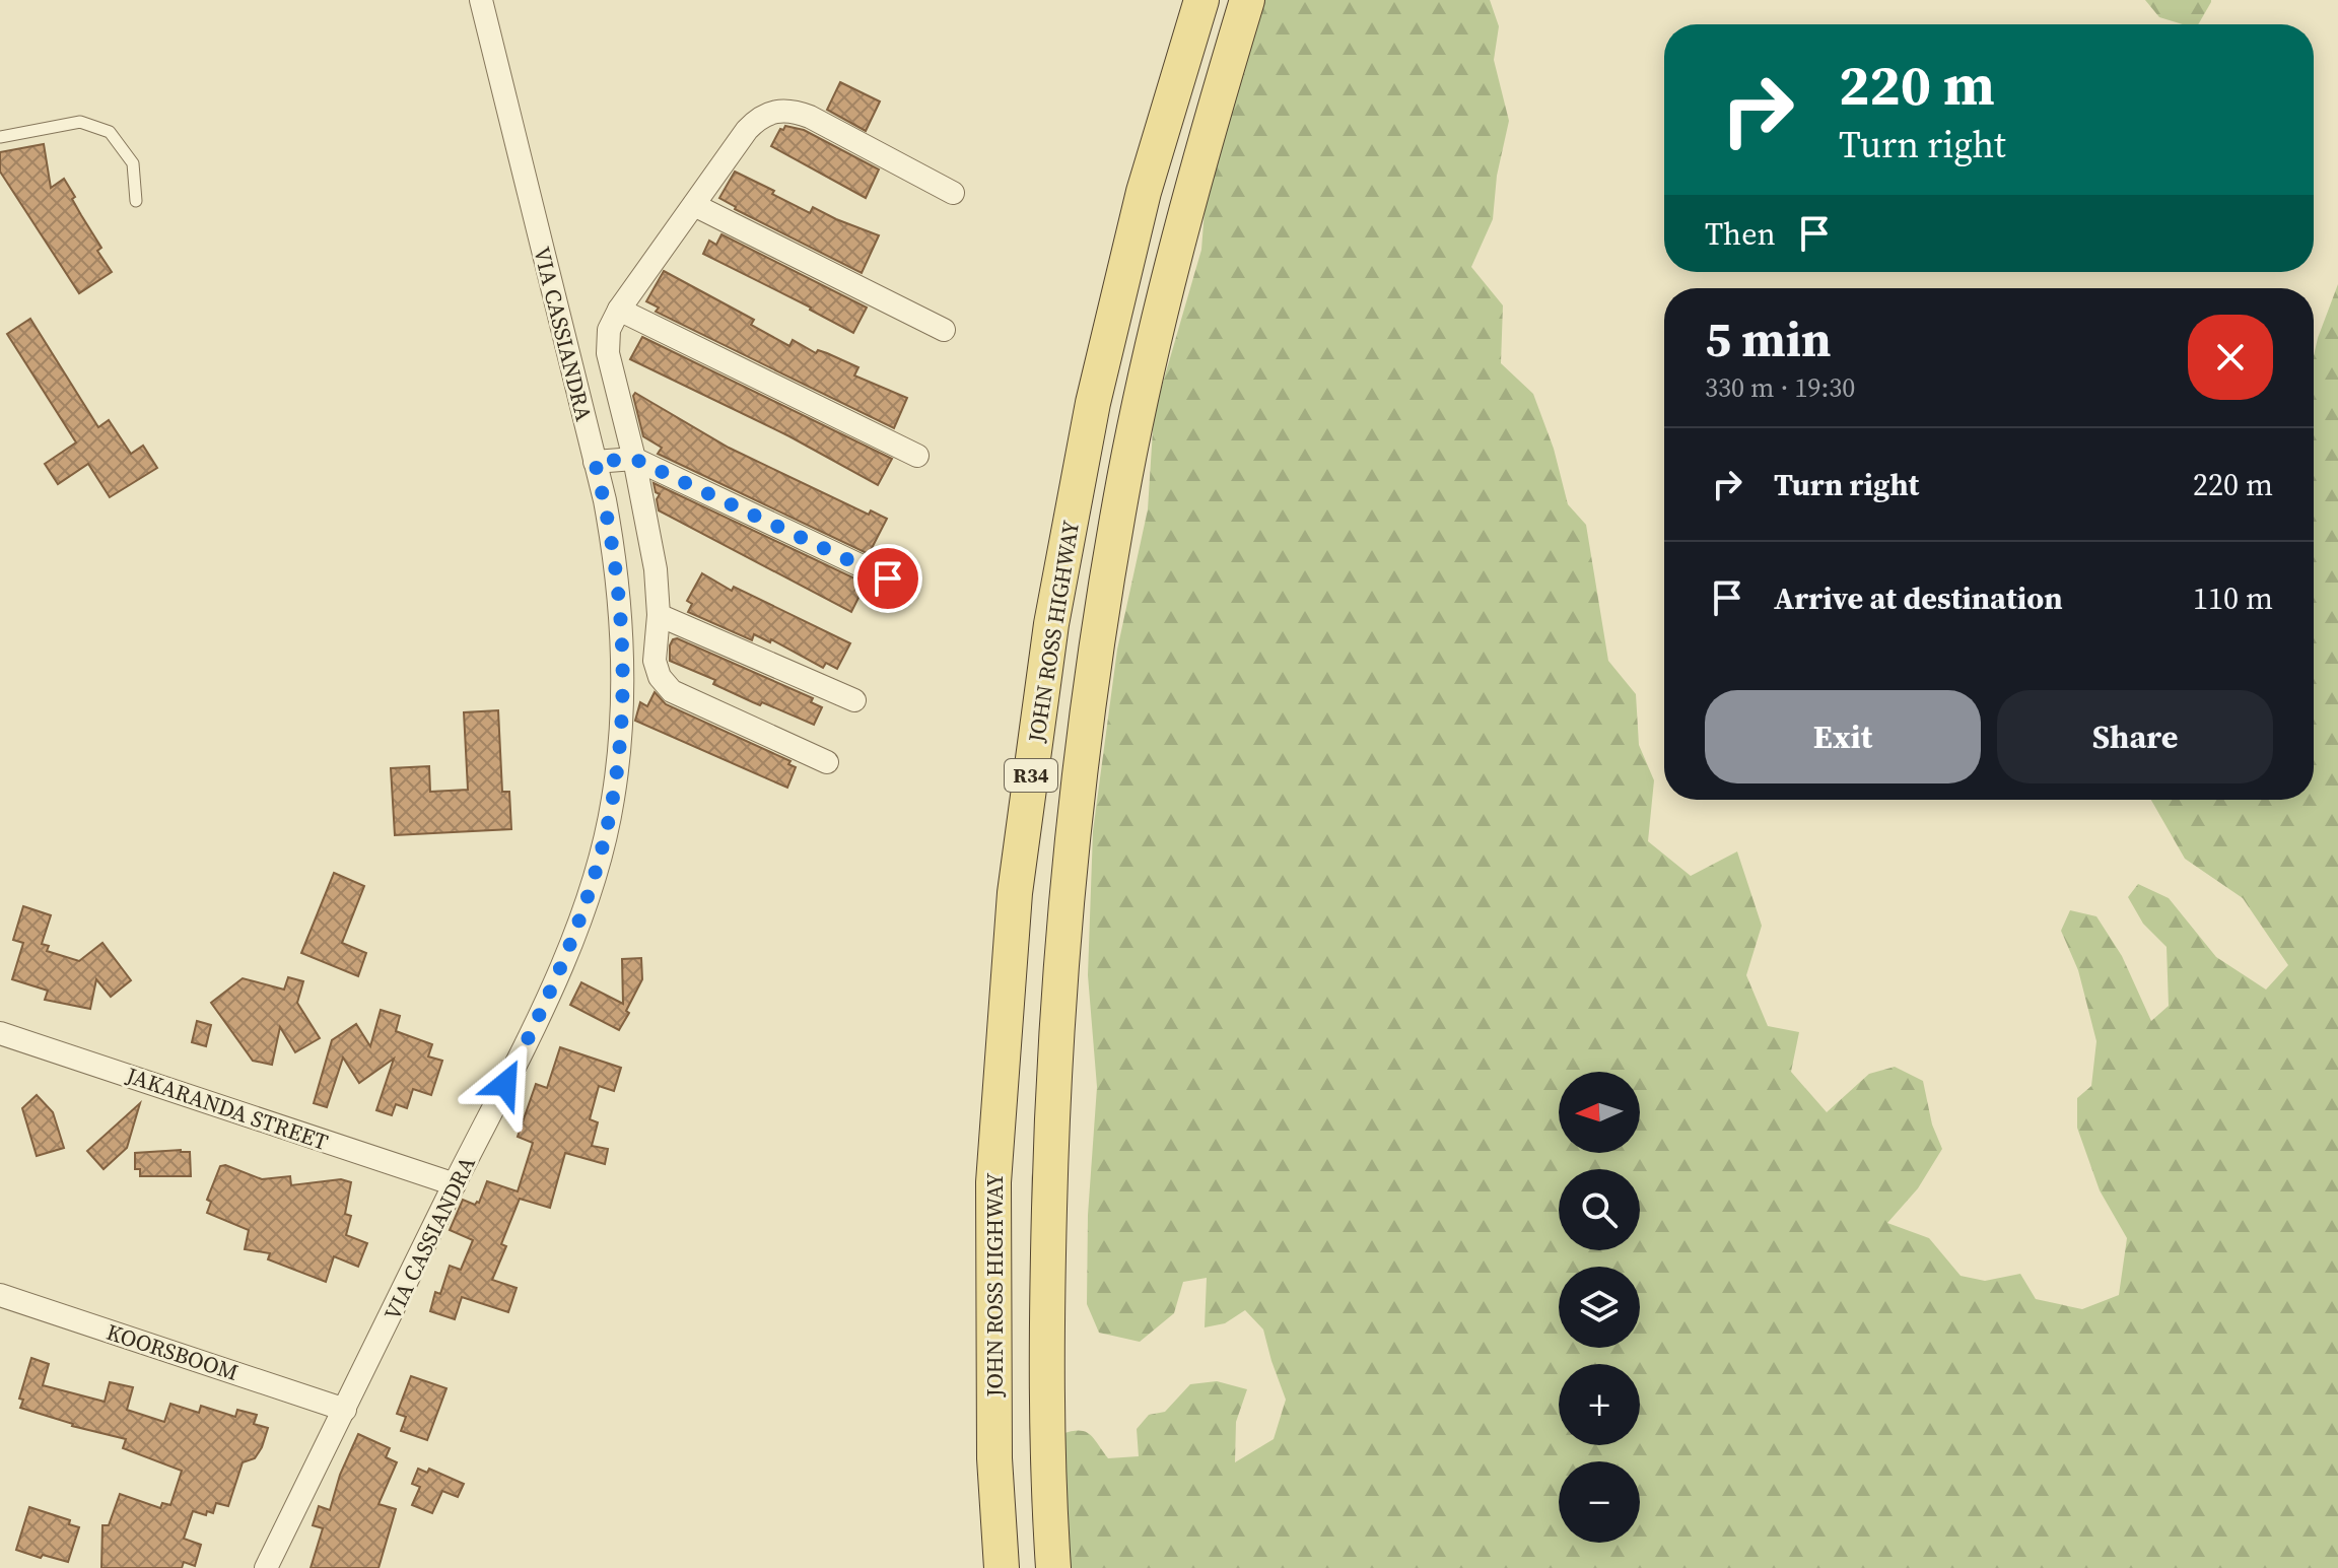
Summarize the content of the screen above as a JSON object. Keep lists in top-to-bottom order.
{
  "streets": {
    "main road": ["JOHN ROSS HIGHWAY", "R34"],
    "street": ["VIA CASSIANDRA", "JAKARANDA STREET", "KOORSBOOM"]
  },
  "crossings": [
    ["VIA CASSIANDRA", "JAKARANDA STREET"],
    ["VIA CASSIANDRA", "KOORSBOOM"]
  ],
  "north": "left",
  "page": {
    "turn": ["220 m", "Turn right"],
    "then": "Then",
    "heading": ["5 min", "330 m · 19:30"],
    "list": [
      {
        "name": "Turn right",
        "value": "220 m"
      },
      {
        "name": "Arrive at destination",
        "value": "110 m"
      }
    ],
    "buttons": ["Exit", "Share"],
    "map_buttons": ["+", "−"]
  }
}
